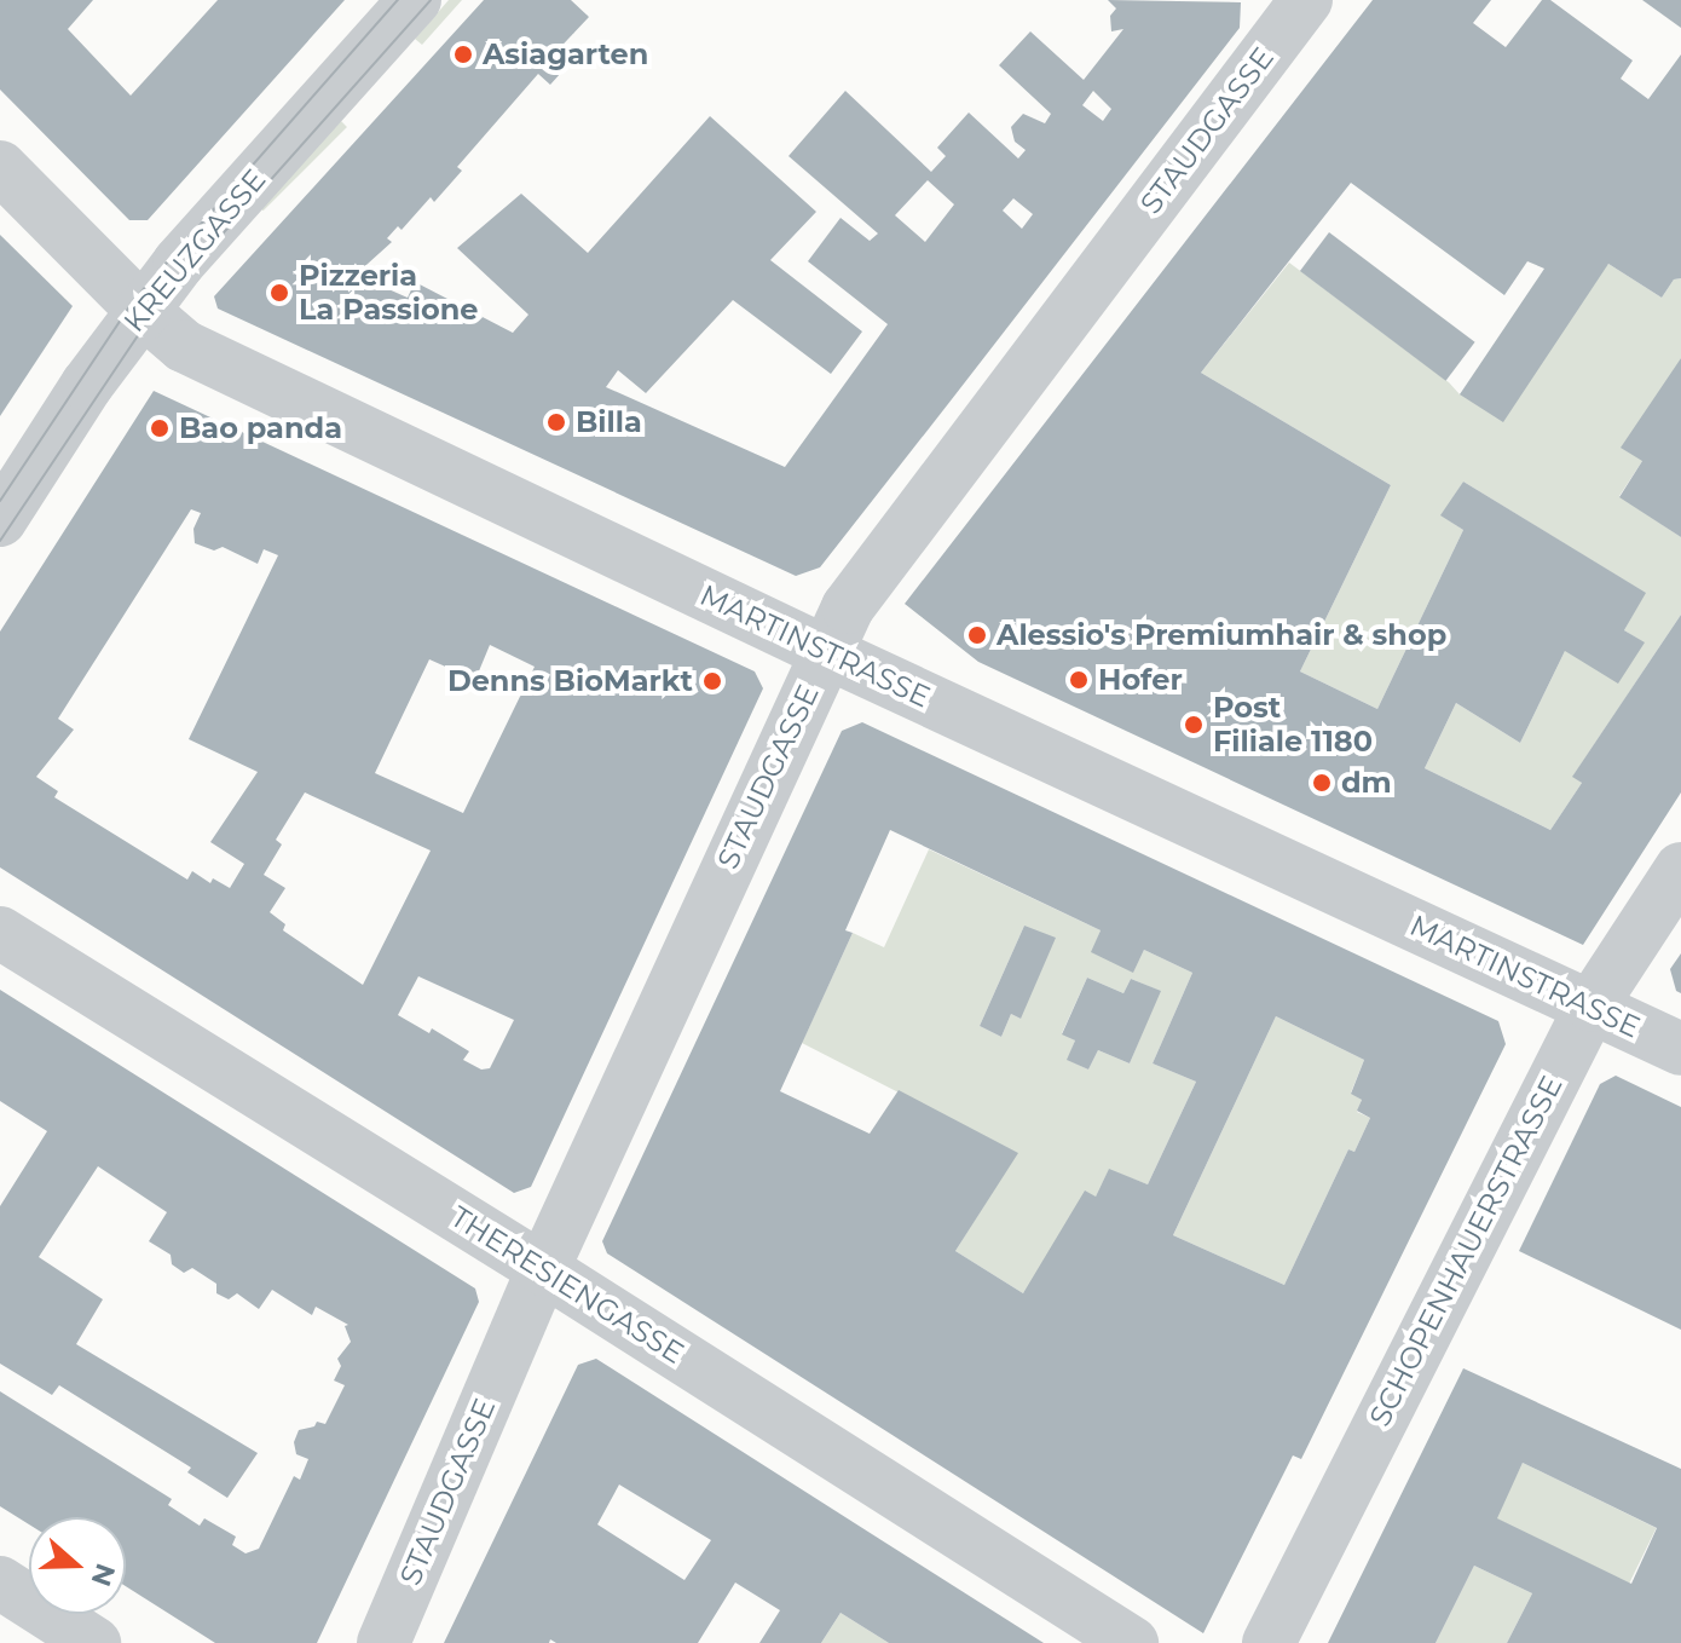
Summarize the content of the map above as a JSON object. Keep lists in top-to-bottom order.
{
  "streets": {
    "street": [
      "STAUDGASSE",
      "KREUZGASSE",
      "MARTINSTRASSE",
      "SCHOPENHAUERSTRASSE",
      "THERESIENGASSE"
    ]
  },
  "crossings": [
    ["STAUDGASSE", "MARTINSTRASSE"],
    ["STAUDGASSE", "THERESIENGASSE"],
    ["KREUZGASSE", "MARTINSTRASSE"],
    ["MARTINSTRASSE", "SCHOPENHAUERSTRASSE"]
  ],
  "places": [
    "Asiagarten",
    "Pizzeria La Passione",
    "Billa",
    "Bao panda",
    "Alessio's Premiumhair & shop",
    "Hofer",
    "Denns BioMarkt",
    "Post Filiale 1180",
    "dm"
  ],
  "north": "right"
}
